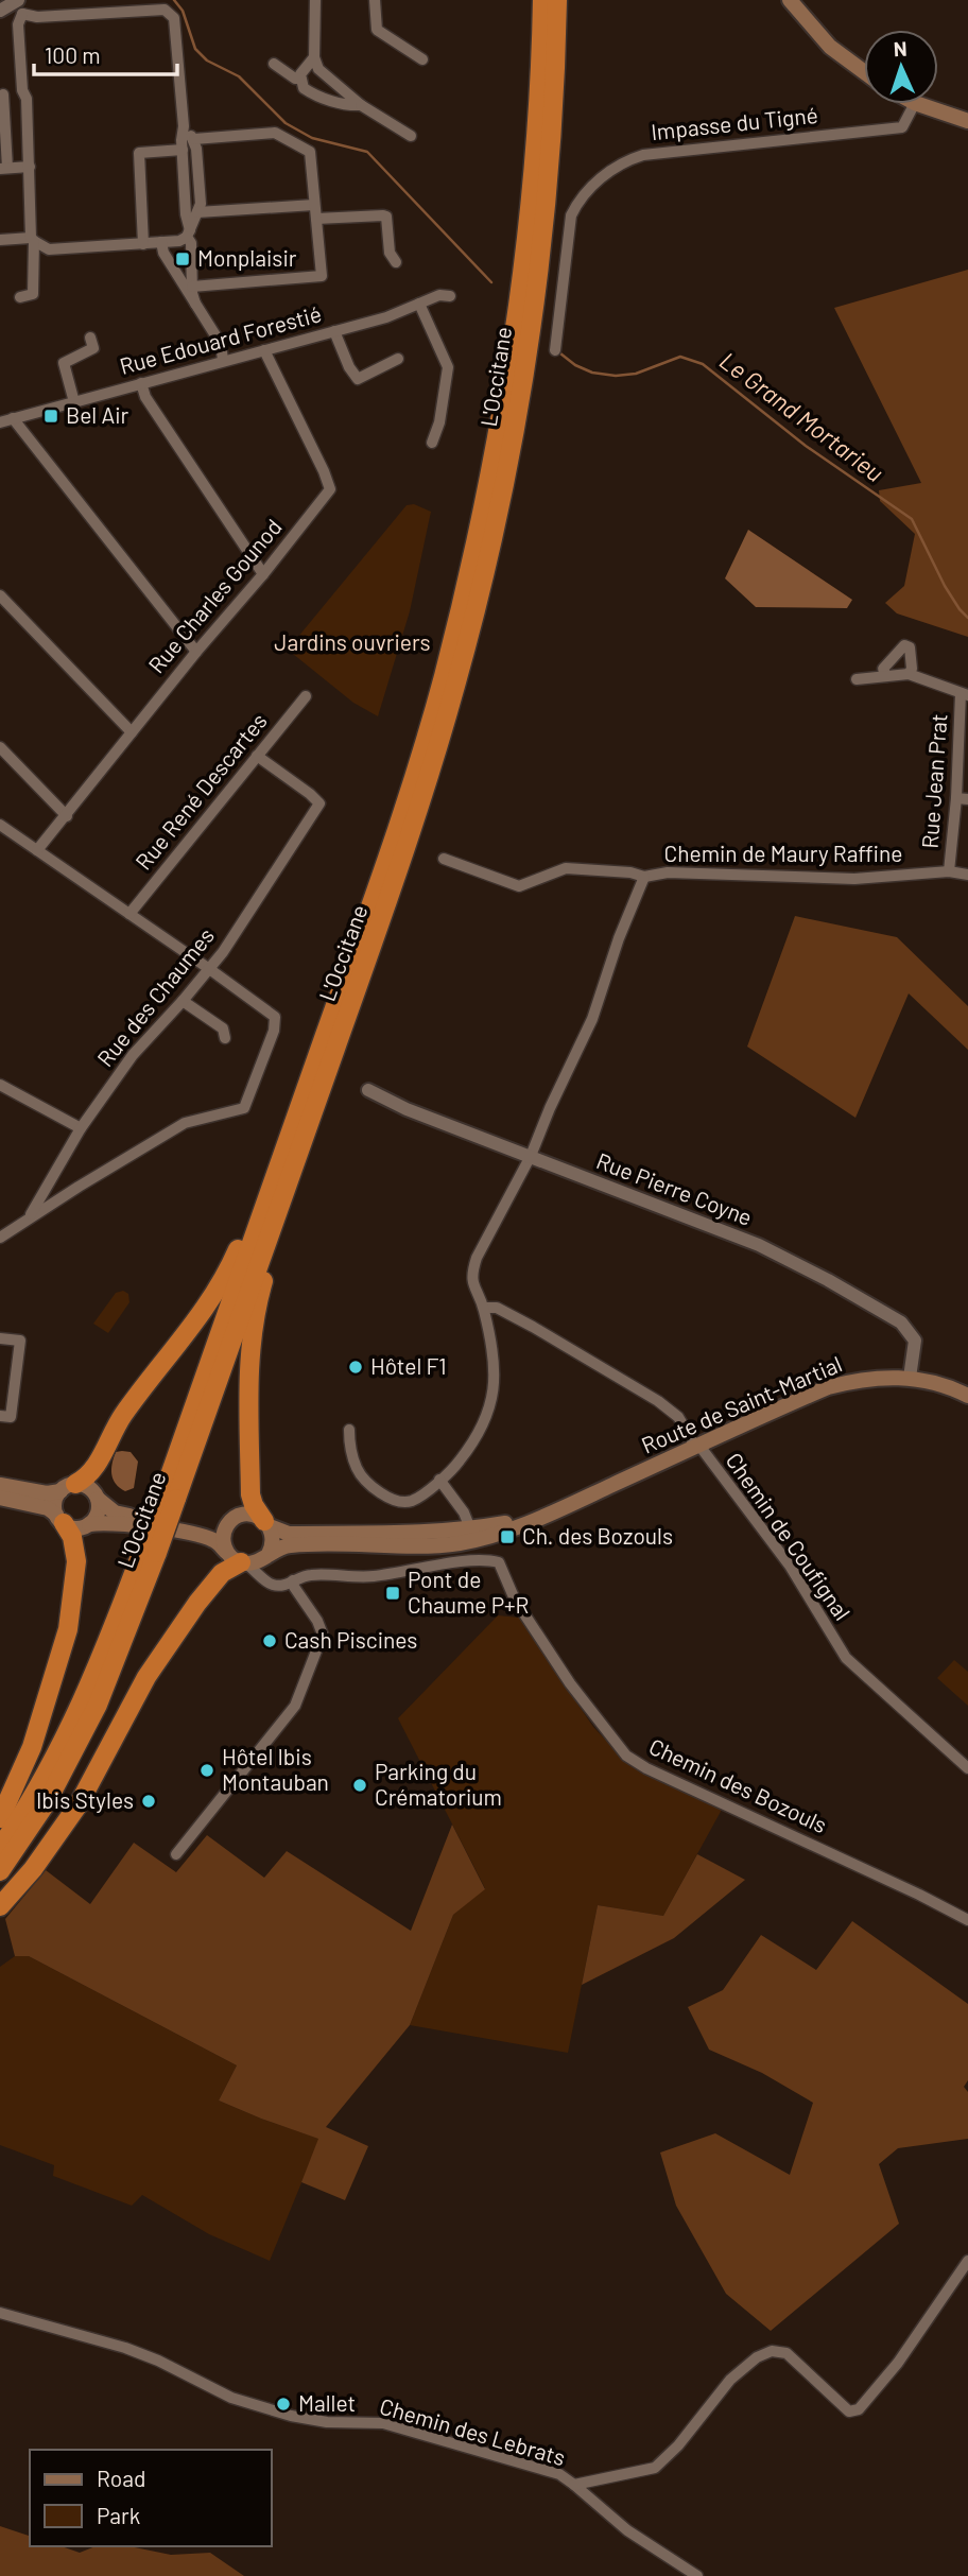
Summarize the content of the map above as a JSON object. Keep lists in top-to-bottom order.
{
  "streets": {
    "highway": ["L'Occitane"],
    "main road": ["Route de Saint-Martial"],
    "street": [
      "Impasse du Tigné",
      "Rue Edouard Forestié",
      "Rue Charles Gounod",
      "Rue Jean Prat",
      "Rue René Descartes",
      "Chemin de Maury Raffine",
      "Rue des Chaumes",
      "Rue Pierre Coyne",
      "Chemin de Coufignal",
      "Chemin des Bozouls",
      "Chemin des Lebrats"
    ]
  },
  "crossings": [
    ["Rue Edouard Forestié", "Rue Charles Gounod"],
    ["Rue Jean Prat", "Chemin de Maury Raffine"],
    ["Rue René Descartes", "Rue des Chaumes"],
    ["Chemin de Maury Raffine", "Rue Pierre Coyne"],
    ["Chemin de Maury Raffine", "Chemin de Coufignal"],
    ["Rue Pierre Coyne", "Route de Saint-Martial"],
    ["Route de Saint-Martial", "Chemin de Coufignal"]
  ],
  "water": ["Le Grand Mortarieu"],
  "parks": ["Jardins ouvriers"],
  "places": {
    "transit": [
      "Monplaisir",
      "Bel Air",
      "Ch. des Bozouls",
      "Pont de Chaume P+R"
    ],
    "other": [
      "Hôtel F1",
      "Cash Piscines",
      "Hôtel Ibis Montauban",
      "Parking du Crématorium",
      "Ibis Styles",
      "Mallet"
    ]
  },
  "legend": ["Road", "Park"],
  "scale_bar": "100 m",
  "north": "top"
}
